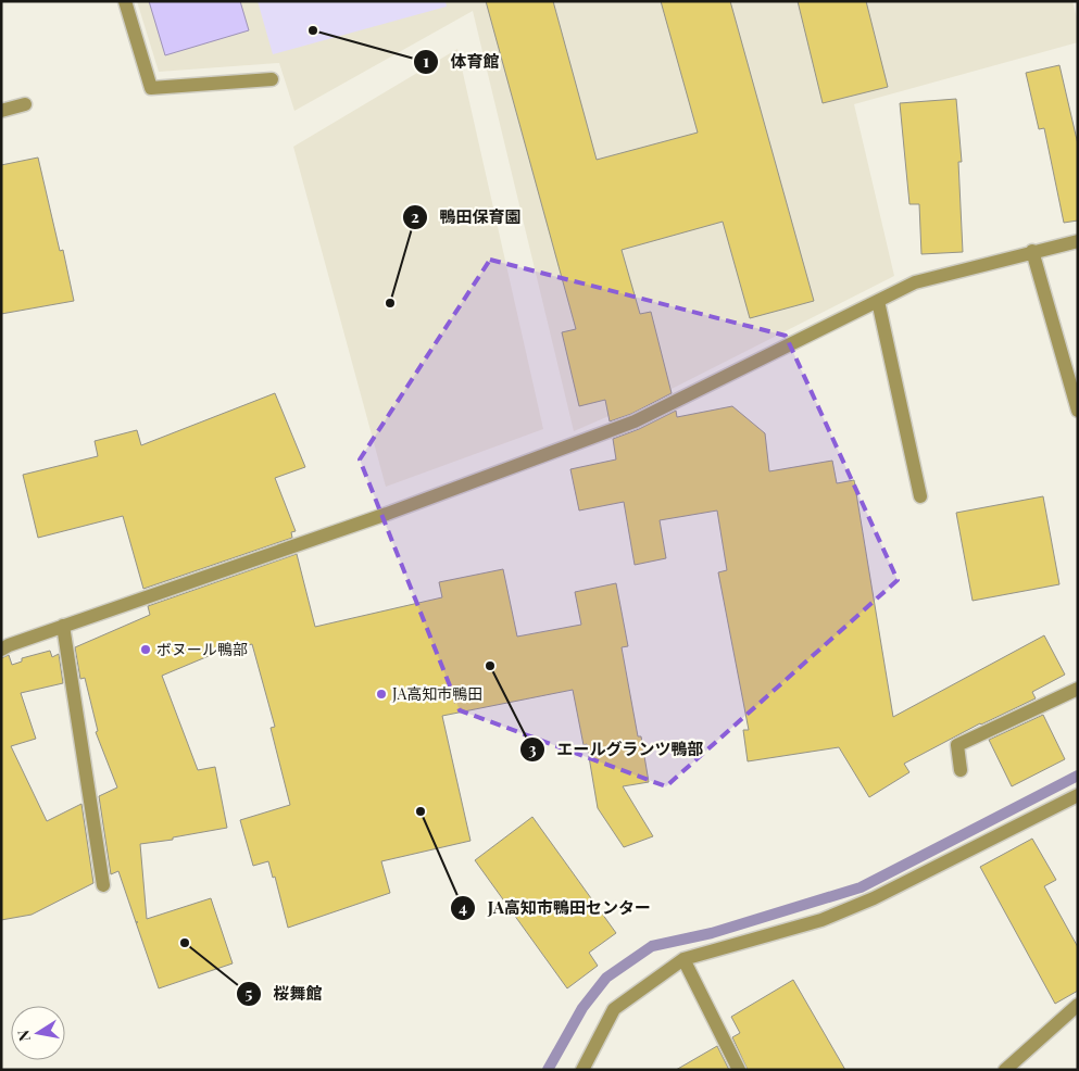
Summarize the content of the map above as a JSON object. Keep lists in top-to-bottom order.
{
  "places": [
    "体育館",
    "鴨田保育園",
    "ボヌール鴨部",
    "エールグランツ鴨部",
    "JA高知市鴨田",
    "JA高知市鴨田センター",
    "桜舞館"
  ],
  "north": "left"
}
